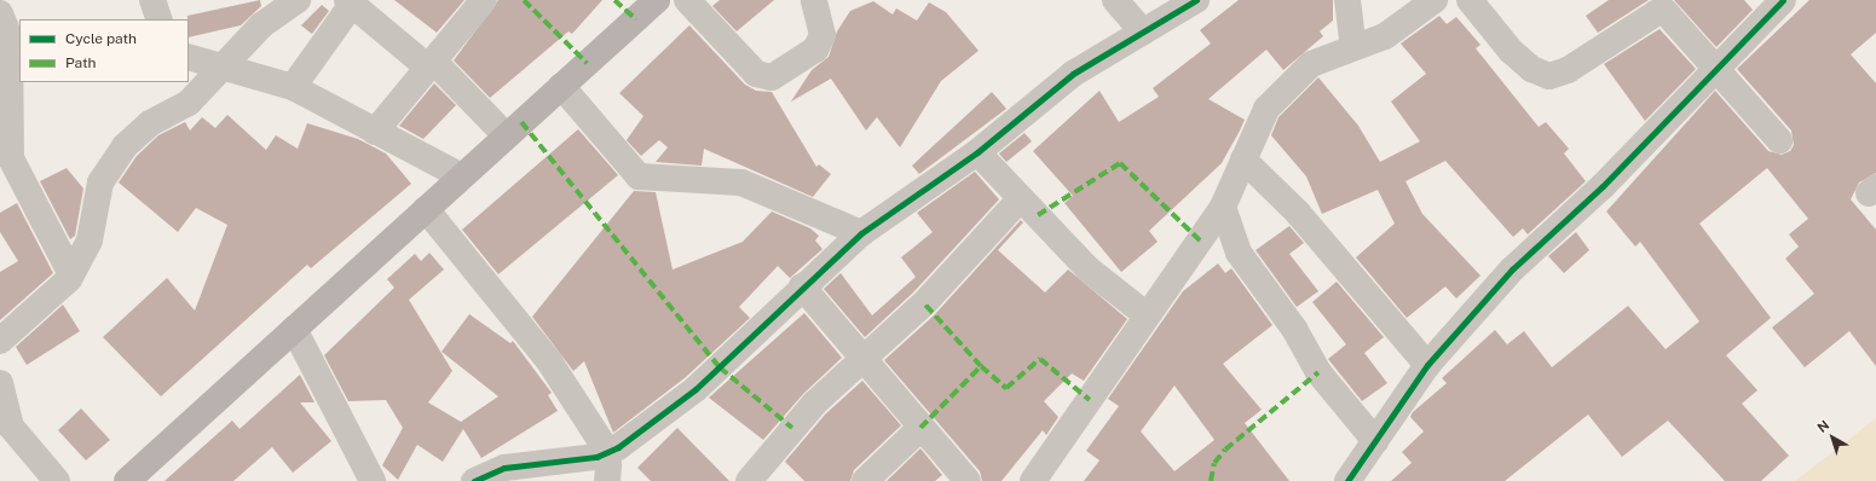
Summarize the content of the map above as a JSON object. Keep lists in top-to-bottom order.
{
  "legend": ["Cycle path", "Path"],
  "north": "top left"
}
